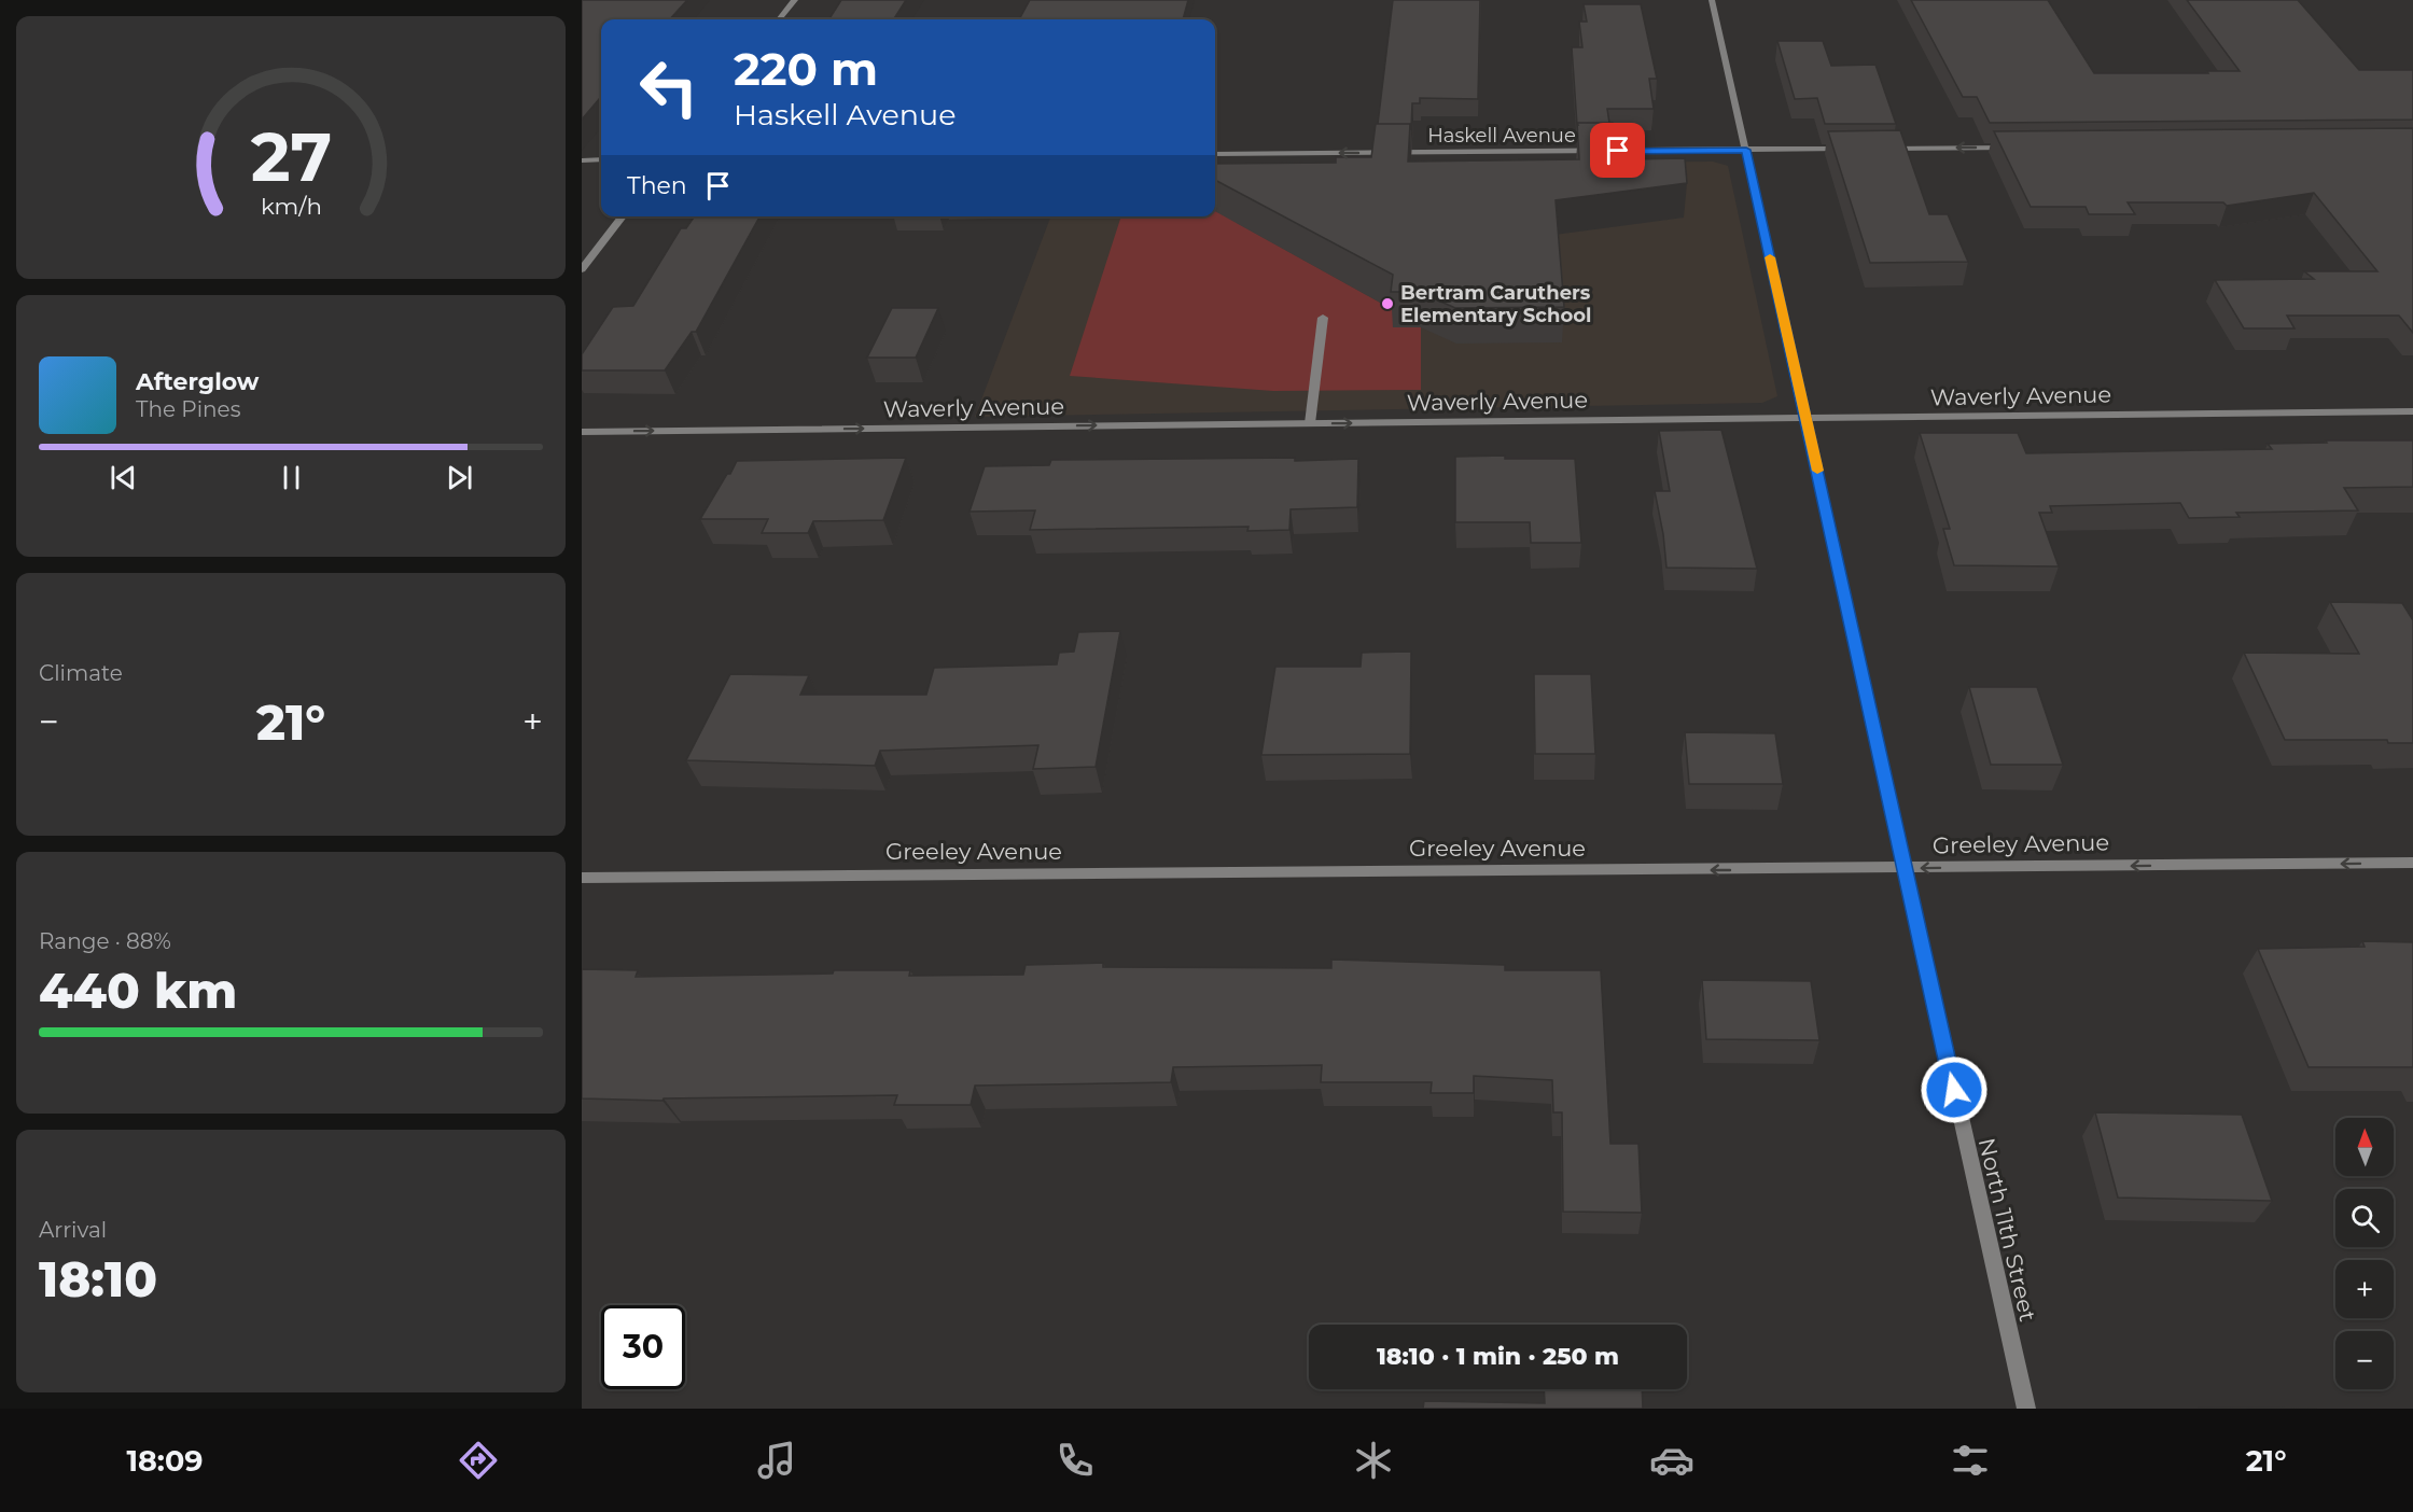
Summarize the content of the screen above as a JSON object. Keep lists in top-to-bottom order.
{
  "streets": {
    "street": [
      "Haskell Avenue",
      "Waverly Avenue",
      "Greeley Avenue",
      "North 11th Street"
    ]
  },
  "crossings": [
    ["Haskell Avenue", "North 11th Street"],
    ["Waverly Avenue", "North 11th Street"],
    ["Greeley Avenue", "North 11th Street"]
  ],
  "one_way": ["Haskell Avenue", "Waverly Avenue", "Greeley Avenue"],
  "places": ["Bertram Caruthers Elementary School"],
  "north": "top",
  "page": {
    "turn": ["220 m", "Haskell Avenue"],
    "then": "Then",
    "song": ["Afterglow", "The Pines"],
    "tile": [
      "Climate",
      ["Range · 88%", "440 km"],
      ["Arrival", "18:10"]
    ],
    "heat": ["−", "21°", "+"],
    "map_buttons": ["+", "−"],
    "limit": "30",
    "trip": "18:10 · 1 min · 250 m",
    "tabs": ["18:09", "21°"],
    "gauge": ["27", "km/h"]
  }
}
